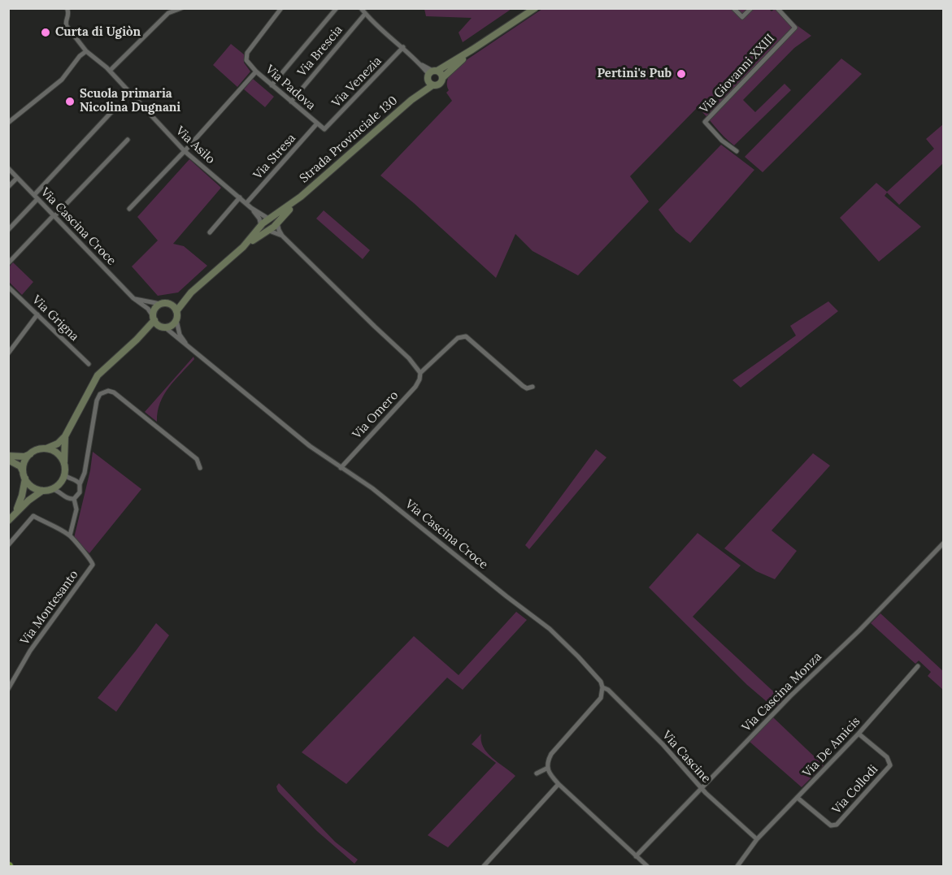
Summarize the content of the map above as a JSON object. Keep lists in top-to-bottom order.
{
  "streets": {
    "street": [
      "Via Brescia",
      "Via Giovanni XXIII",
      "Via Venezia",
      "Via Padova",
      "Strada Provinciale 130",
      "Via Asilo",
      "Via Stresa",
      "Via Cascina Croce",
      "Via Grigna",
      "Via Omero",
      "Via Montesanto",
      "Via Cascina Monza",
      "Via De Amicis",
      "Via Cascine",
      "Via Collodi"
    ]
  },
  "crossings": [
    ["Via Brescia", "Via Padova"],
    ["Via Venezia", "Via Padova"],
    ["Via Padova", "Via Stresa"],
    ["Strada Provinciale 130", "Via Asilo"],
    ["Strada Provinciale 130", "Via Cascina Croce"],
    ["Via Asilo", "Via Stresa"],
    ["Via Cascina Croce", "Via Omero"],
    ["Via Cascina Croce", "Via Cascine"],
    ["Via Cascina Monza", "Via Cascine"],
    ["Via De Amicis", "Via Cascine"],
    ["Via De Amicis", "Via Collodi"]
  ],
  "places": ["Curta di Ugiòn", "Pertini's Pub", "Scuola primaria Nicolina Dugnani"]
}
